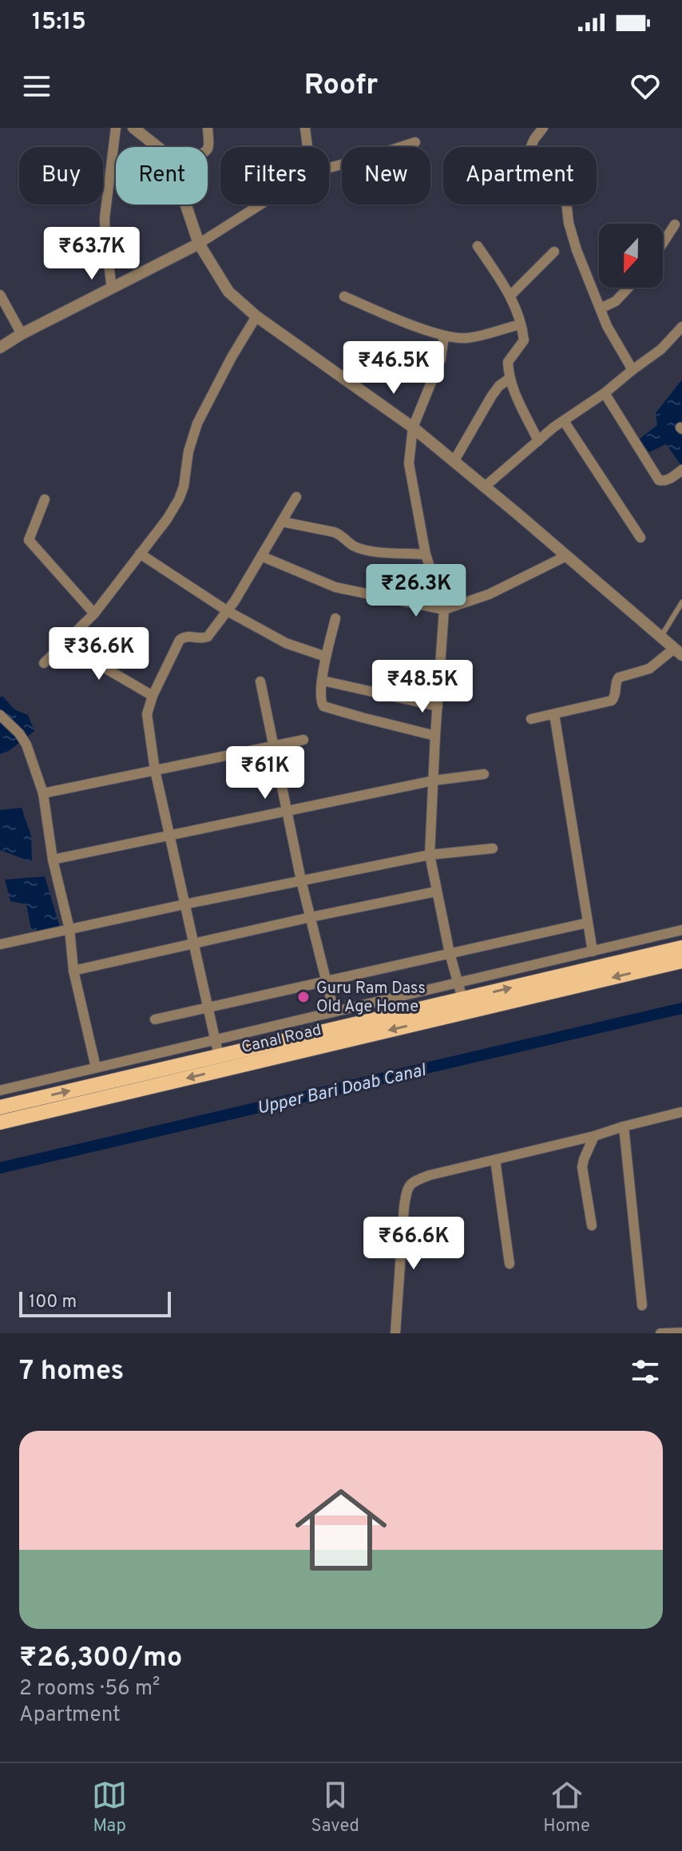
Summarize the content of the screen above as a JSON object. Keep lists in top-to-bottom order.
{
  "streets": {
    "main road": ["Canal Road"]
  },
  "water": ["Upper Bari Doab Canal"],
  "places": ["Guru Ram Dass Old Age Home"],
  "scale_bar": "100 m",
  "north": "bottom",
  "page": {
    "status": "15:15",
    "header": "Roofr",
    "chip": [
      "Buy",
      "Rent",
      "Filters",
      "New",
      "Apartment"
    ],
    "price": [
      "₹63.7K",
      "₹46.5K",
      "₹26.3K",
      "₹36.6K",
      "₹48.5K",
      "₹61K",
      "₹66.6K"
    ],
    "scale": "100 m",
    "heading": "7 homes",
    "list": [
      {
        "name": "₹26,300/mo",
        "note": "2 rooms · 56 m² · Apartment"
      }
    ],
    "tabs": ["Map", "Saved", "Home"]
  }
}
